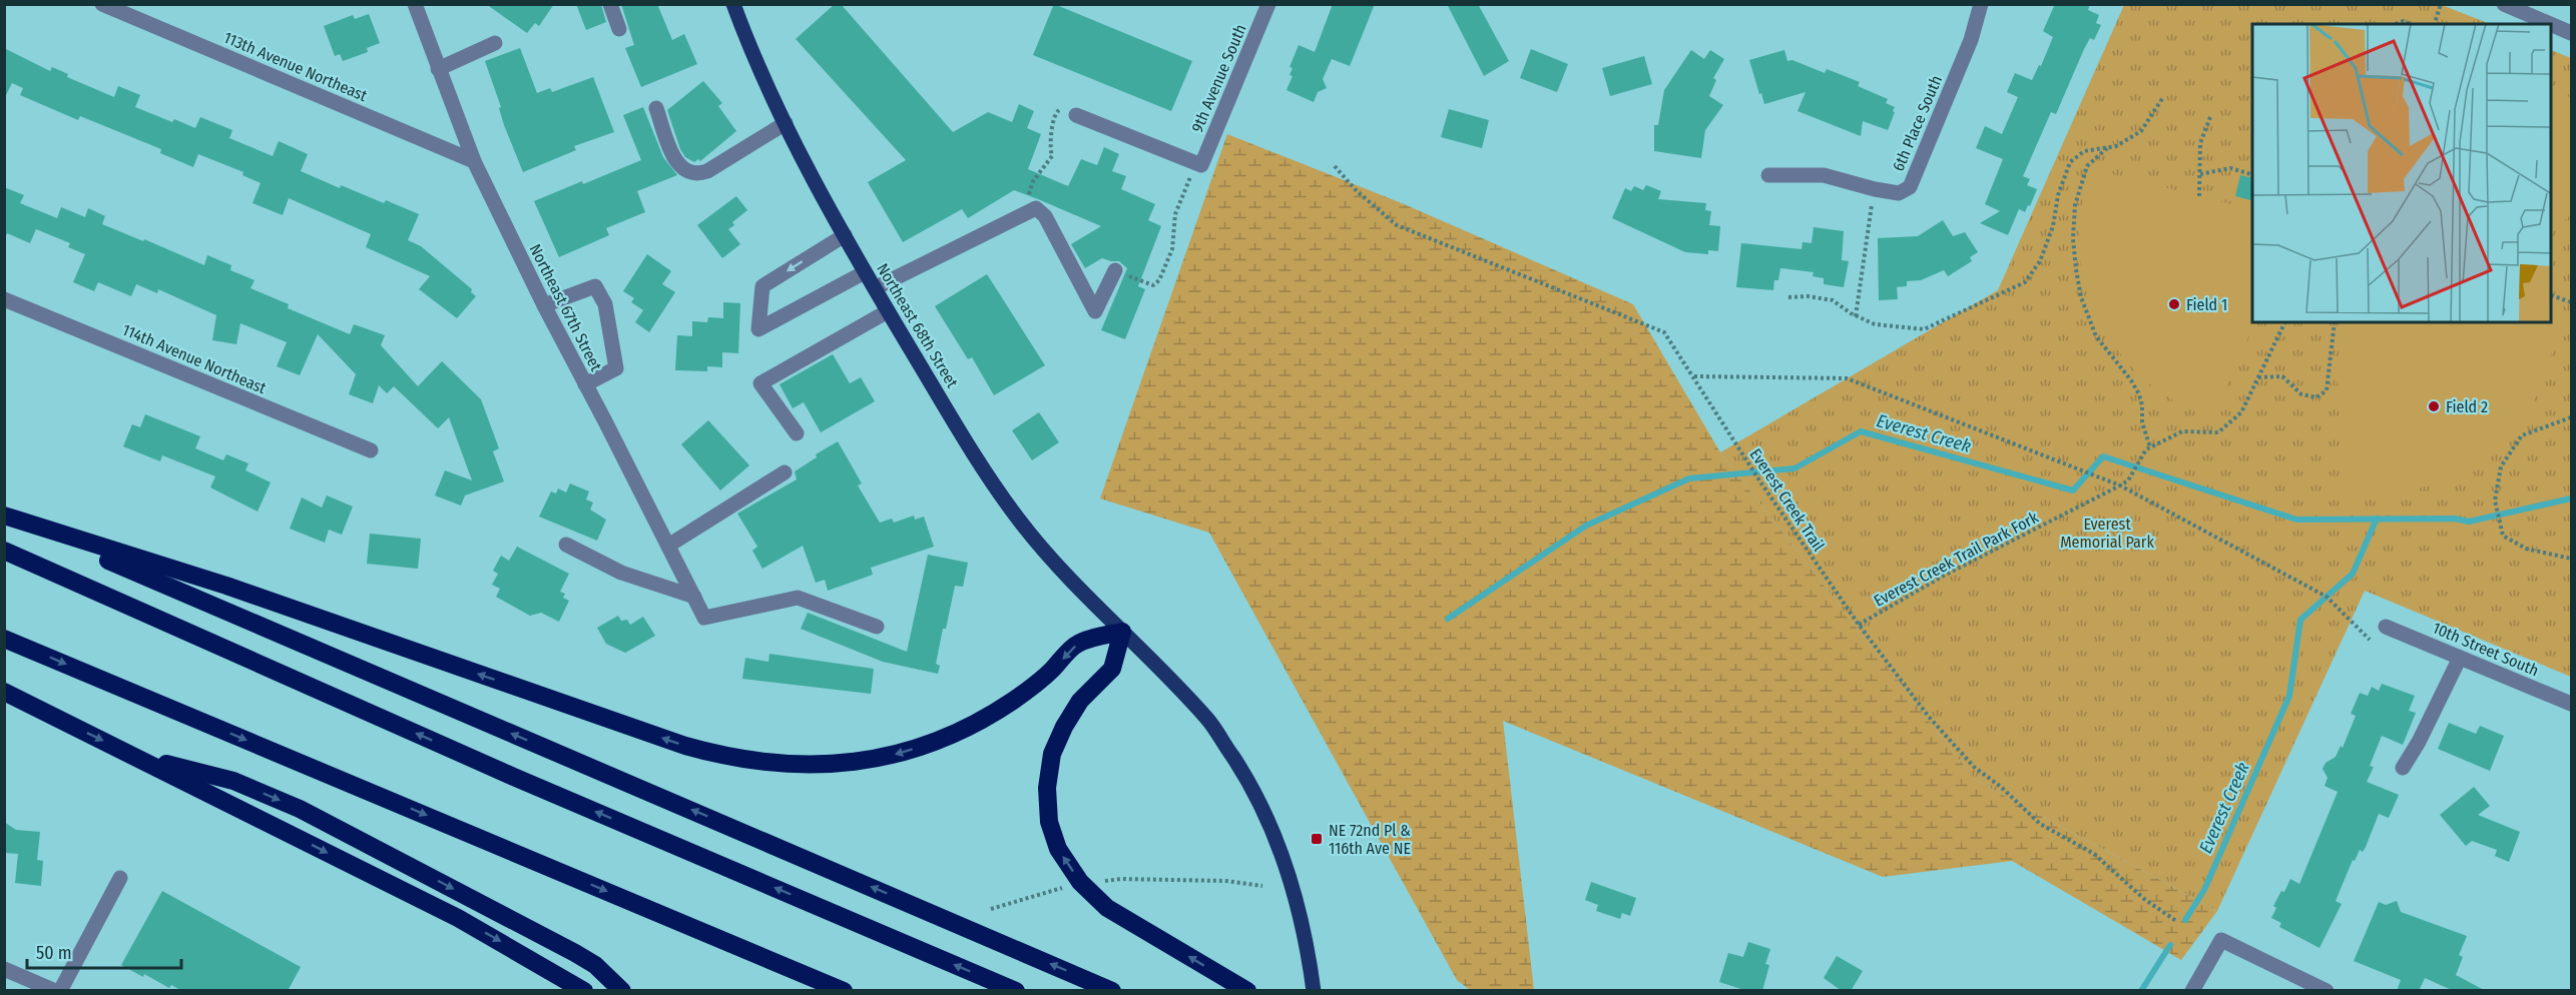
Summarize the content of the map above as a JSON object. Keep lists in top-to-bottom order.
{
  "streets": {
    "main road": ["Northeast 68th Street"],
    "street": [
      "113th Avenue Northeast",
      "9th Avenue South",
      "6th Place South",
      "Northeast 67th Street",
      "114th Avenue Northeast",
      "10th Street South"
    ],
    "path": ["Everest Creek Trail", "Everest Creek Trail Park Fork"]
  },
  "crossings": [
    ["113th Avenue Northeast", "Northeast 67th Street"],
    ["Everest Creek Trail", "Everest Creek Trail Park Fork"]
  ],
  "water": ["Everest Creek"],
  "parks": ["Everest Memorial Park"],
  "places": {
    "other": ["Field 1", "Field 2"],
    "transit": ["NE 72nd Pl & 116th Ave NE"]
  },
  "scale_bar": "50 m"
}
